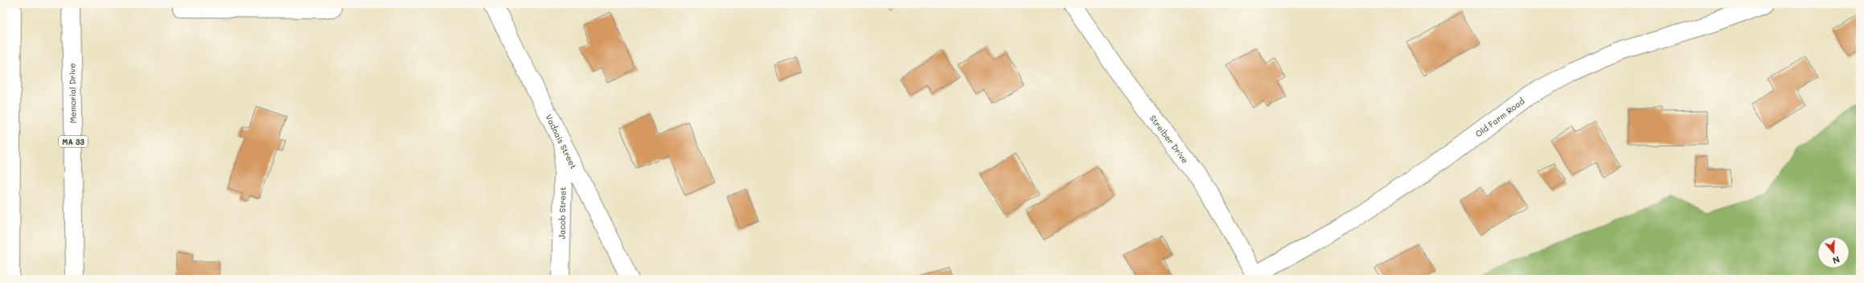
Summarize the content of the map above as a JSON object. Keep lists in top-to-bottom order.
{
  "streets": {
    "street": [
      "Memorial Drive",
      "Old Farm Road",
      "Streiber Drive",
      "MA 33",
      "Vadnais Street",
      "Jacob Street"
    ]
  },
  "crossings": [
    ["Old Farm Road", "Streiber Drive"],
    ["Vadnais Street", "Jacob Street"]
  ],
  "north": "bottom"
}
